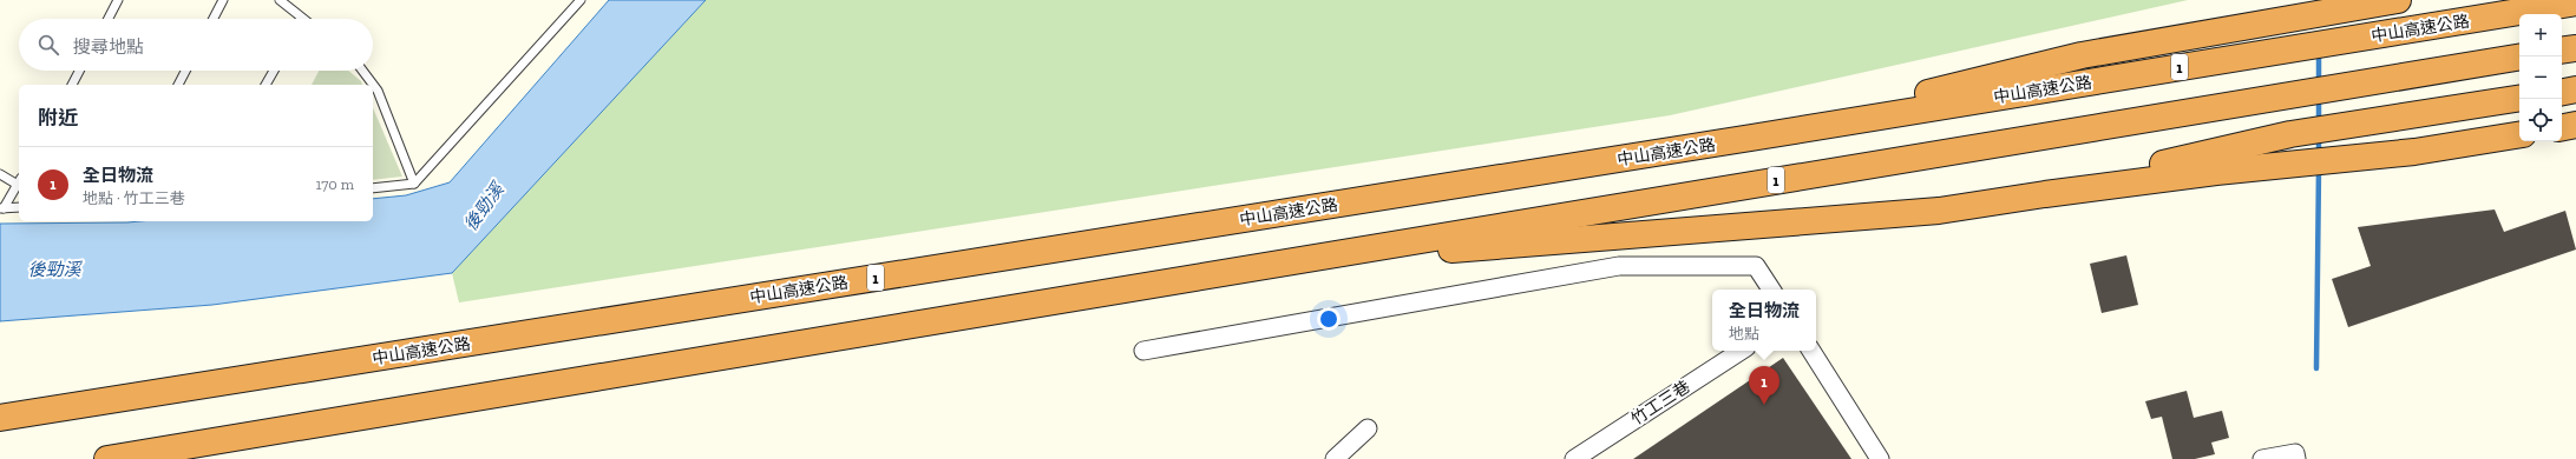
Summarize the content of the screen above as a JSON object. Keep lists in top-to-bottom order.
{
  "streets": {
    "highway": ["中山高速公路", "1"],
    "street": ["竹工三巷"]
  },
  "water": ["後勁溪"],
  "page": {
    "map_buttons": ["+", "−"],
    "search": "搜尋地點",
    "heading": "附近",
    "list": [
      {
        "mark": "1",
        "name": "全日物流",
        "note": "地點 · 竹工三巷",
        "value": "170 m"
      }
    ],
    "popup": ["全日物流", "地點"],
    "pins": "1"
  }
}
